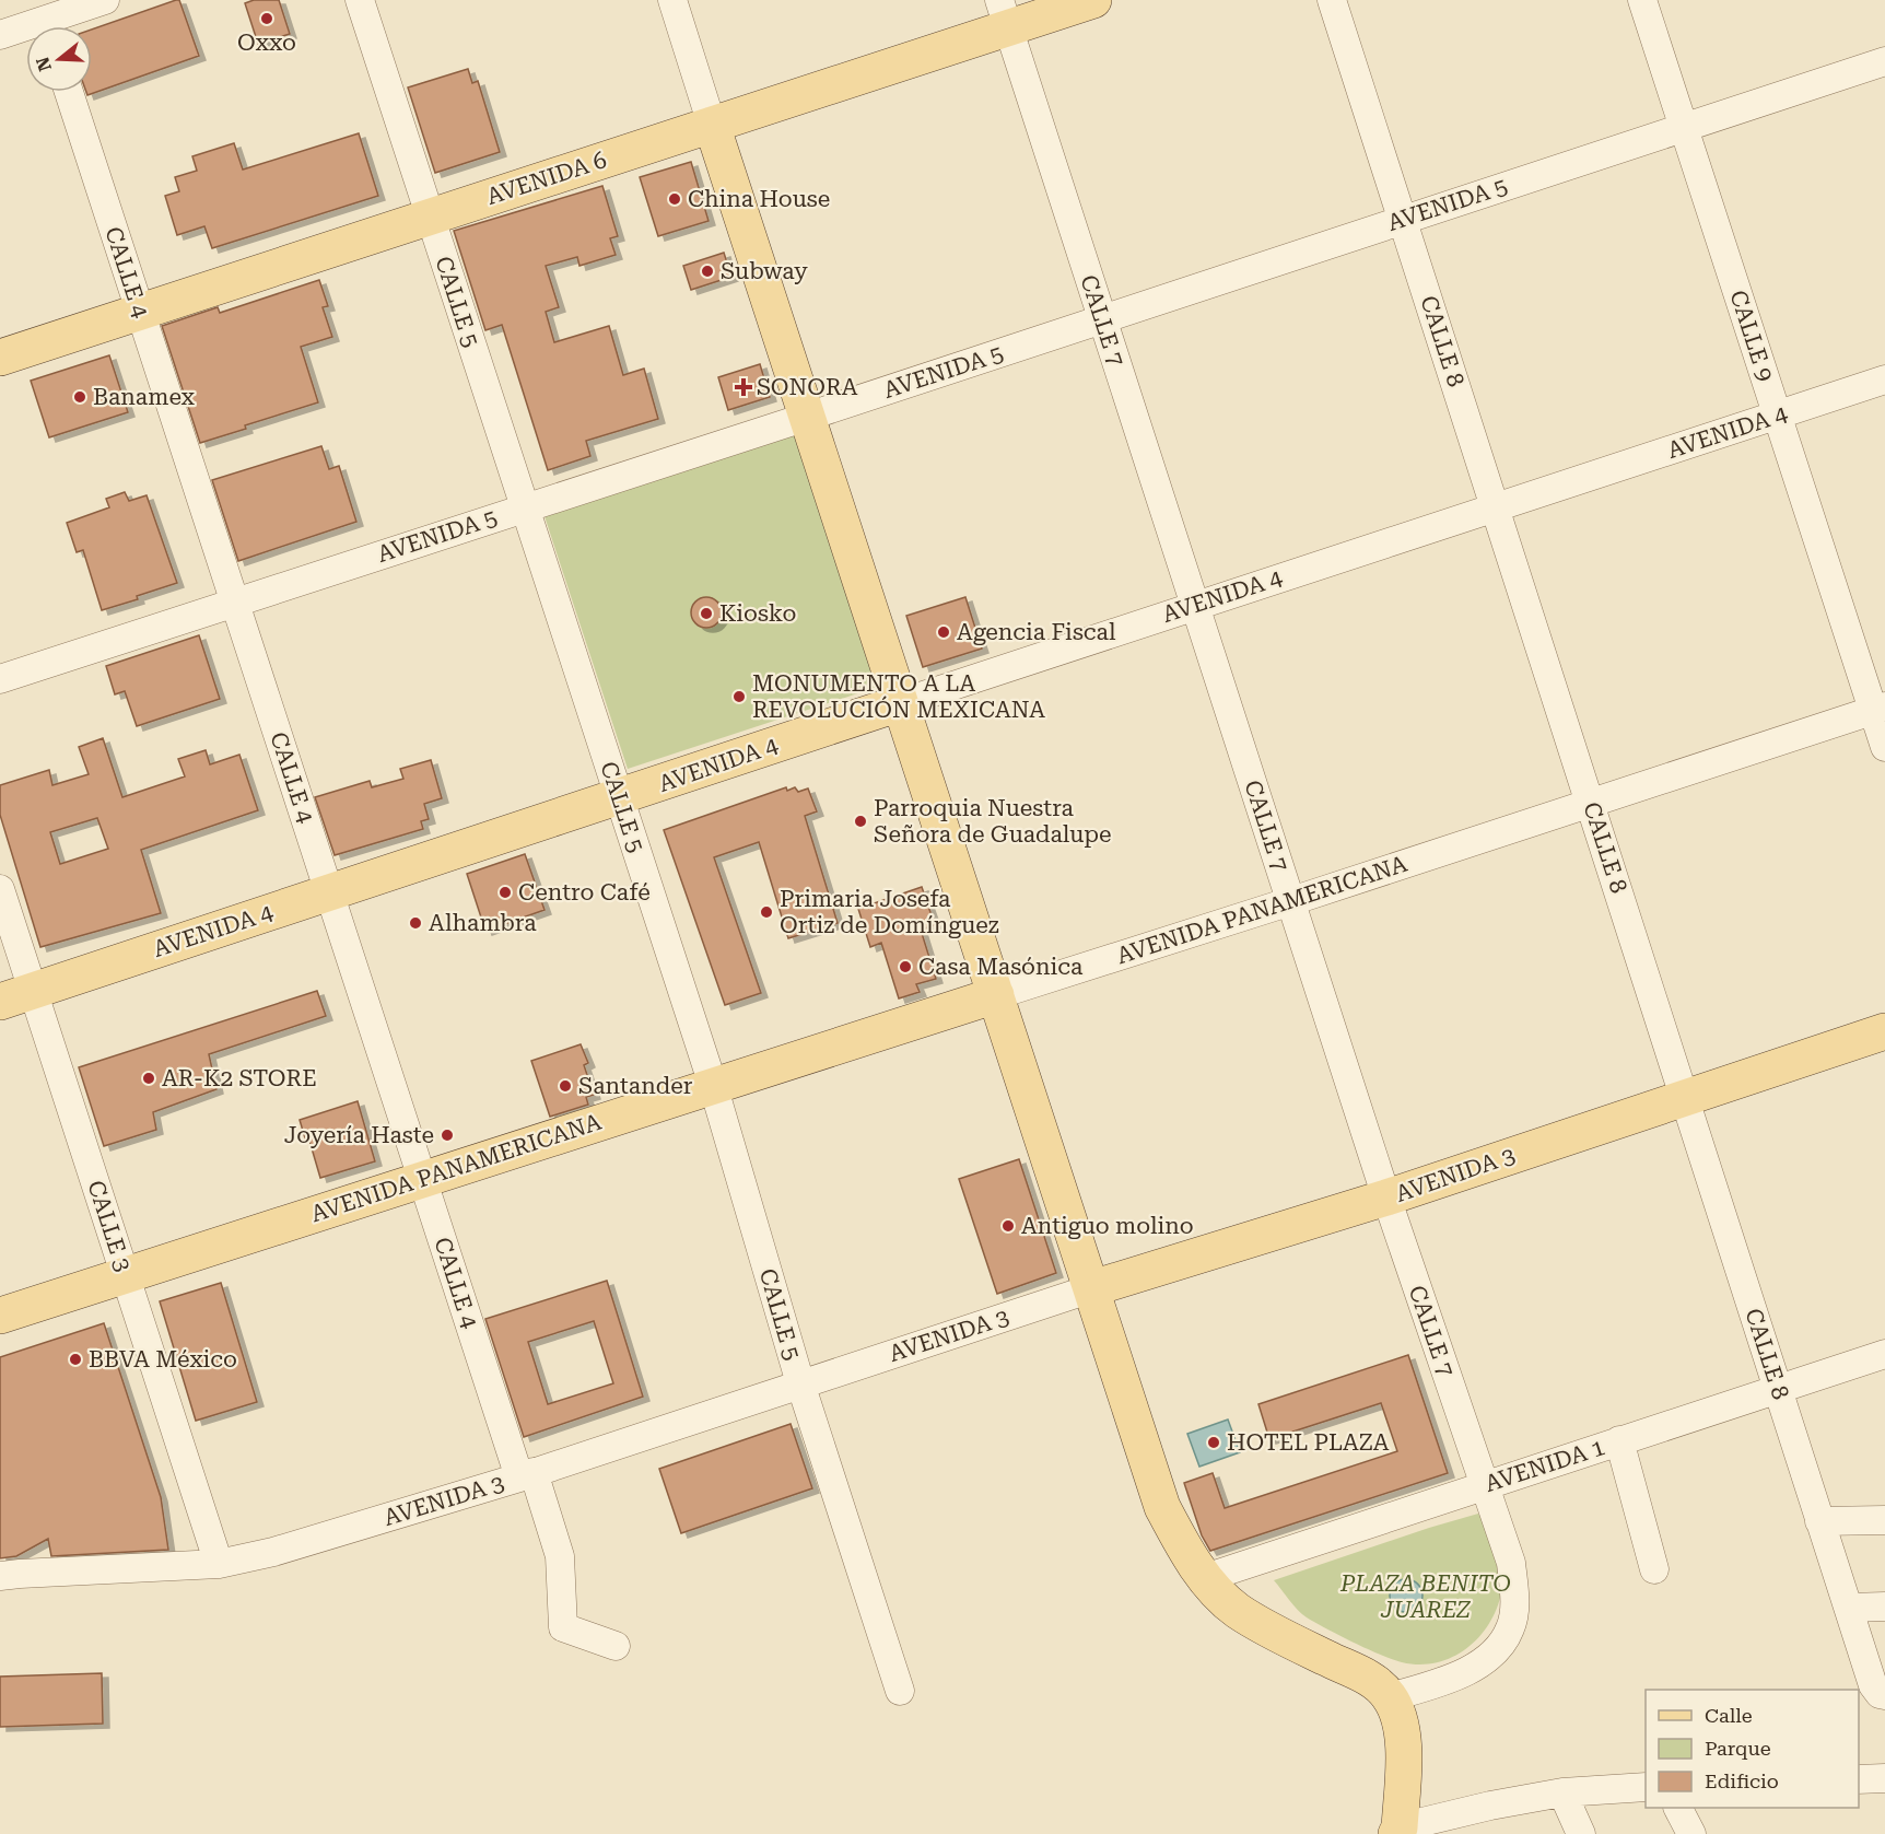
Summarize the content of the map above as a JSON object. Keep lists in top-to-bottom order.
{
  "streets": {
    "main road": [
      "AVENIDA 6",
      "AVENIDA 4",
      "AVENIDA PANAMERICANA",
      "AVENIDA 3"
    ],
    "street": [
      "AVENIDA 5",
      "CALLE 4",
      "CALLE 5",
      "CALLE 7",
      "CALLE 9",
      "CALLE 8",
      "CALLE 3",
      "AVENIDA 1"
    ]
  },
  "crossings": [
    ["AVENIDA 6", "CALLE 4"],
    ["AVENIDA 6", "CALLE 5"],
    ["AVENIDA 6", "CALLE 7"],
    ["AVENIDA 5", "CALLE 4"],
    ["AVENIDA 5", "CALLE 5"],
    ["AVENIDA 5", "CALLE 7"],
    ["AVENIDA 5", "CALLE 9"],
    ["AVENIDA 5", "CALLE 8"],
    ["CALLE 4", "AVENIDA 4"],
    ["CALLE 4", "AVENIDA PANAMERICANA"],
    ["CALLE 4", "AVENIDA 3"],
    ["CALLE 5", "AVENIDA 4"],
    ["CALLE 5", "AVENIDA PANAMERICANA"],
    ["CALLE 5", "AVENIDA 3"],
    ["CALLE 7", "AVENIDA 4"],
    ["CALLE 7", "AVENIDA PANAMERICANA"],
    ["CALLE 7", "AVENIDA 3"],
    ["CALLE 7", "AVENIDA 1"],
    ["CALLE 9", "AVENIDA 4"],
    ["CALLE 9", "AVENIDA PANAMERICANA"],
    ["CALLE 8", "AVENIDA 4"],
    ["CALLE 8", "AVENIDA PANAMERICANA"],
    ["CALLE 8", "AVENIDA 3"],
    ["CALLE 8", "AVENIDA 1"],
    ["AVENIDA 4", "CALLE 3"],
    ["AVENIDA PANAMERICANA", "CALLE 3"],
    ["AVENIDA 3", "CALLE 3"]
  ],
  "parks": ["PLAZA BENITO JUAREZ"],
  "places": {
    "other": [
      "Oxxo",
      "China House",
      "Subway",
      "Banamex",
      "Kiosko",
      "Agencia Fiscal",
      "MONUMENTO A LA REVOLUCIÓN MEXICANA",
      "Parroquia Nuestra Señora de Guadalupe",
      "Centro Café",
      "Primaria Josefa Ortiz de Domínguez",
      "Alhambra",
      "Casa Masónica",
      "AR-K2 STORE",
      "Santander",
      "Joyería Haste",
      "Antiguo molino",
      "BBVA México",
      "HOTEL PLAZA"
    ],
    "health": ["SONORA"]
  },
  "legend": ["Calle", "Parque", "Edificio"],
  "north": "left"
}
